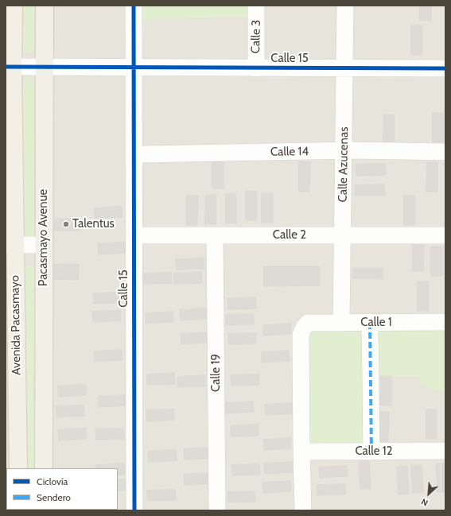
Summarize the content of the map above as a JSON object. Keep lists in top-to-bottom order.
{
  "streets": {
    "main road": ["Pacasmayo Avenue", "Avenida Pacasmayo"],
    "street": [
      "Calle 3",
      "Calle 15",
      "Calle 14",
      "Calle Azucenas",
      "Calle 2",
      "Calle 1",
      "Calle 19",
      "Calle 12"
    ]
  },
  "crossings": [
    ["Calle 3", "Calle 15"],
    ["Calle 15", "Calle 14"],
    ["Calle 15", "Calle Azucenas"],
    ["Calle 15", "Calle 2"],
    ["Calle 15", "Pacasmayo Avenue"],
    ["Calle 15", "Avenida Pacasmayo"],
    ["Calle 14", "Calle Azucenas"],
    ["Calle Azucenas", "Calle 2"],
    ["Calle Azucenas", "Calle 1"],
    ["Calle 2", "Calle 19"],
    ["Calle 1", "Calle 12"]
  ],
  "places": ["Talentus"],
  "legend": ["Ciclovía", "Sendero"],
  "north": "bottom left"
}
